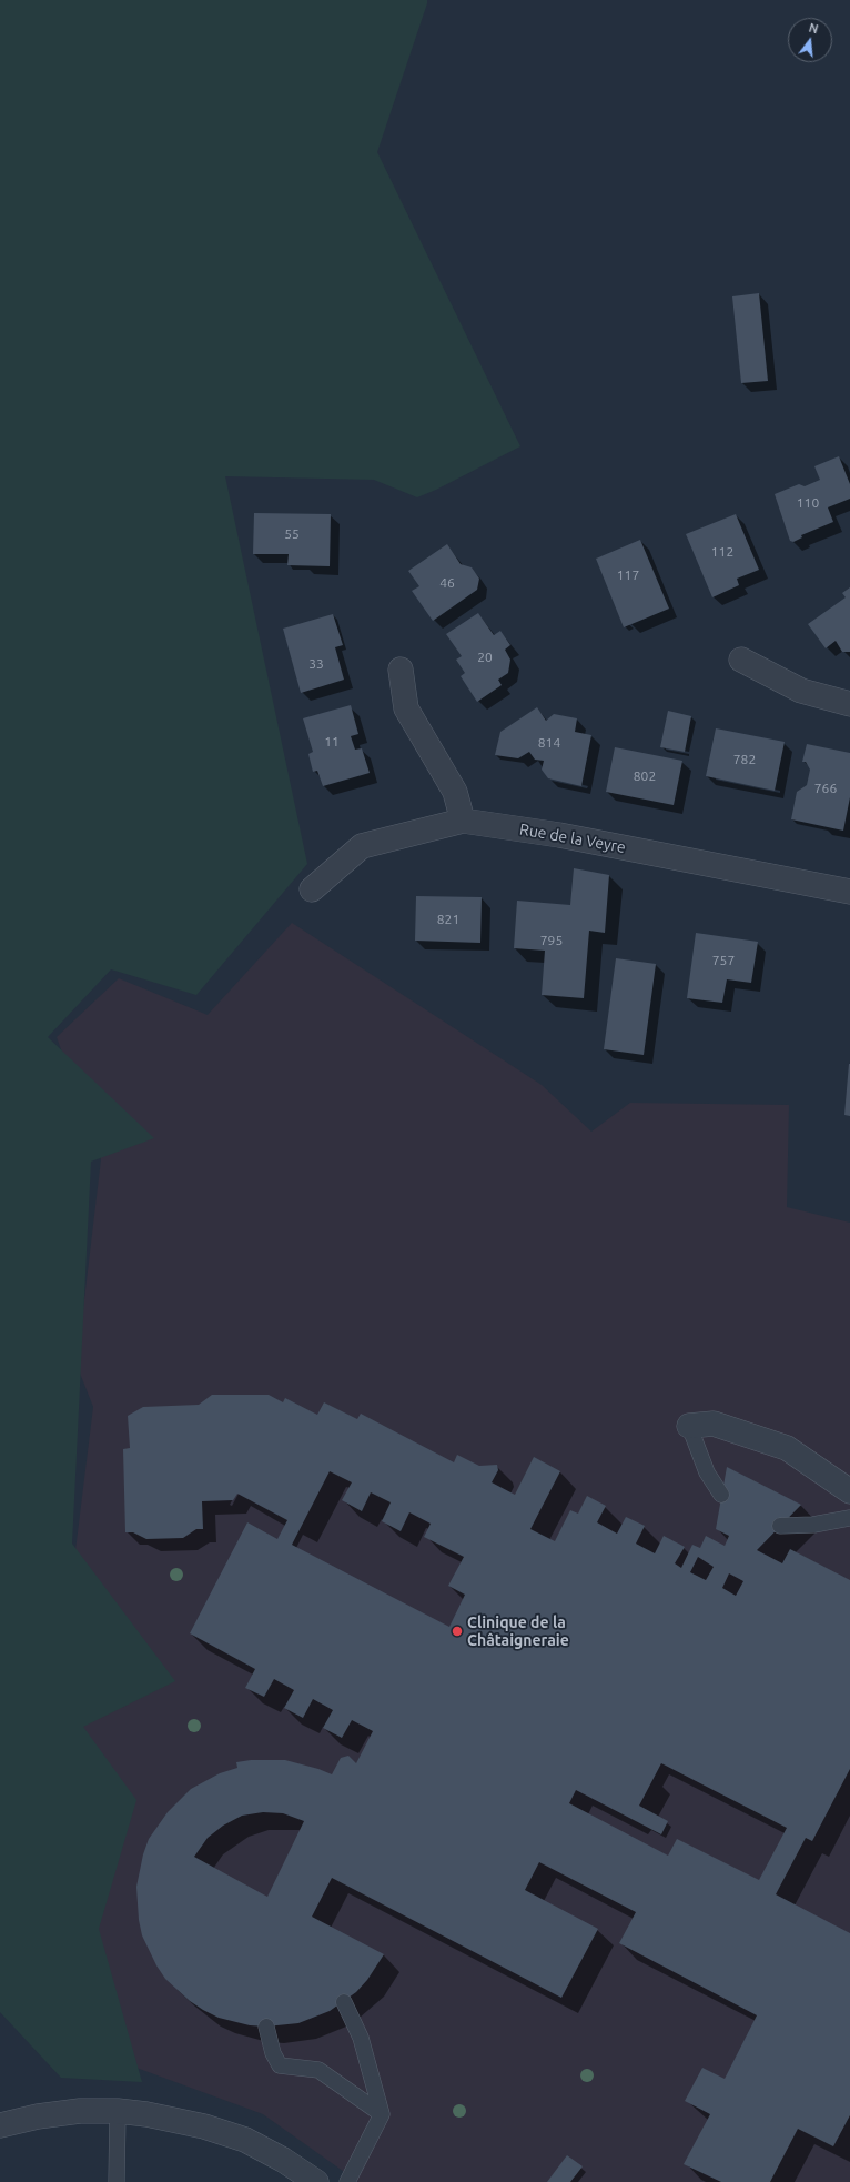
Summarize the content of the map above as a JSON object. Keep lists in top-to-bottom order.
{
  "streets": {
    "street": ["Rue de la Veyre"]
  },
  "places": ["Clinique de la Châtaigneraie"],
  "house_numbers": [
    "110",
    "55",
    "112",
    "117",
    "46",
    "20",
    "33",
    "11",
    "814",
    "782",
    "802",
    "766",
    "821",
    "795",
    "757"
  ],
  "north": "top"
}
